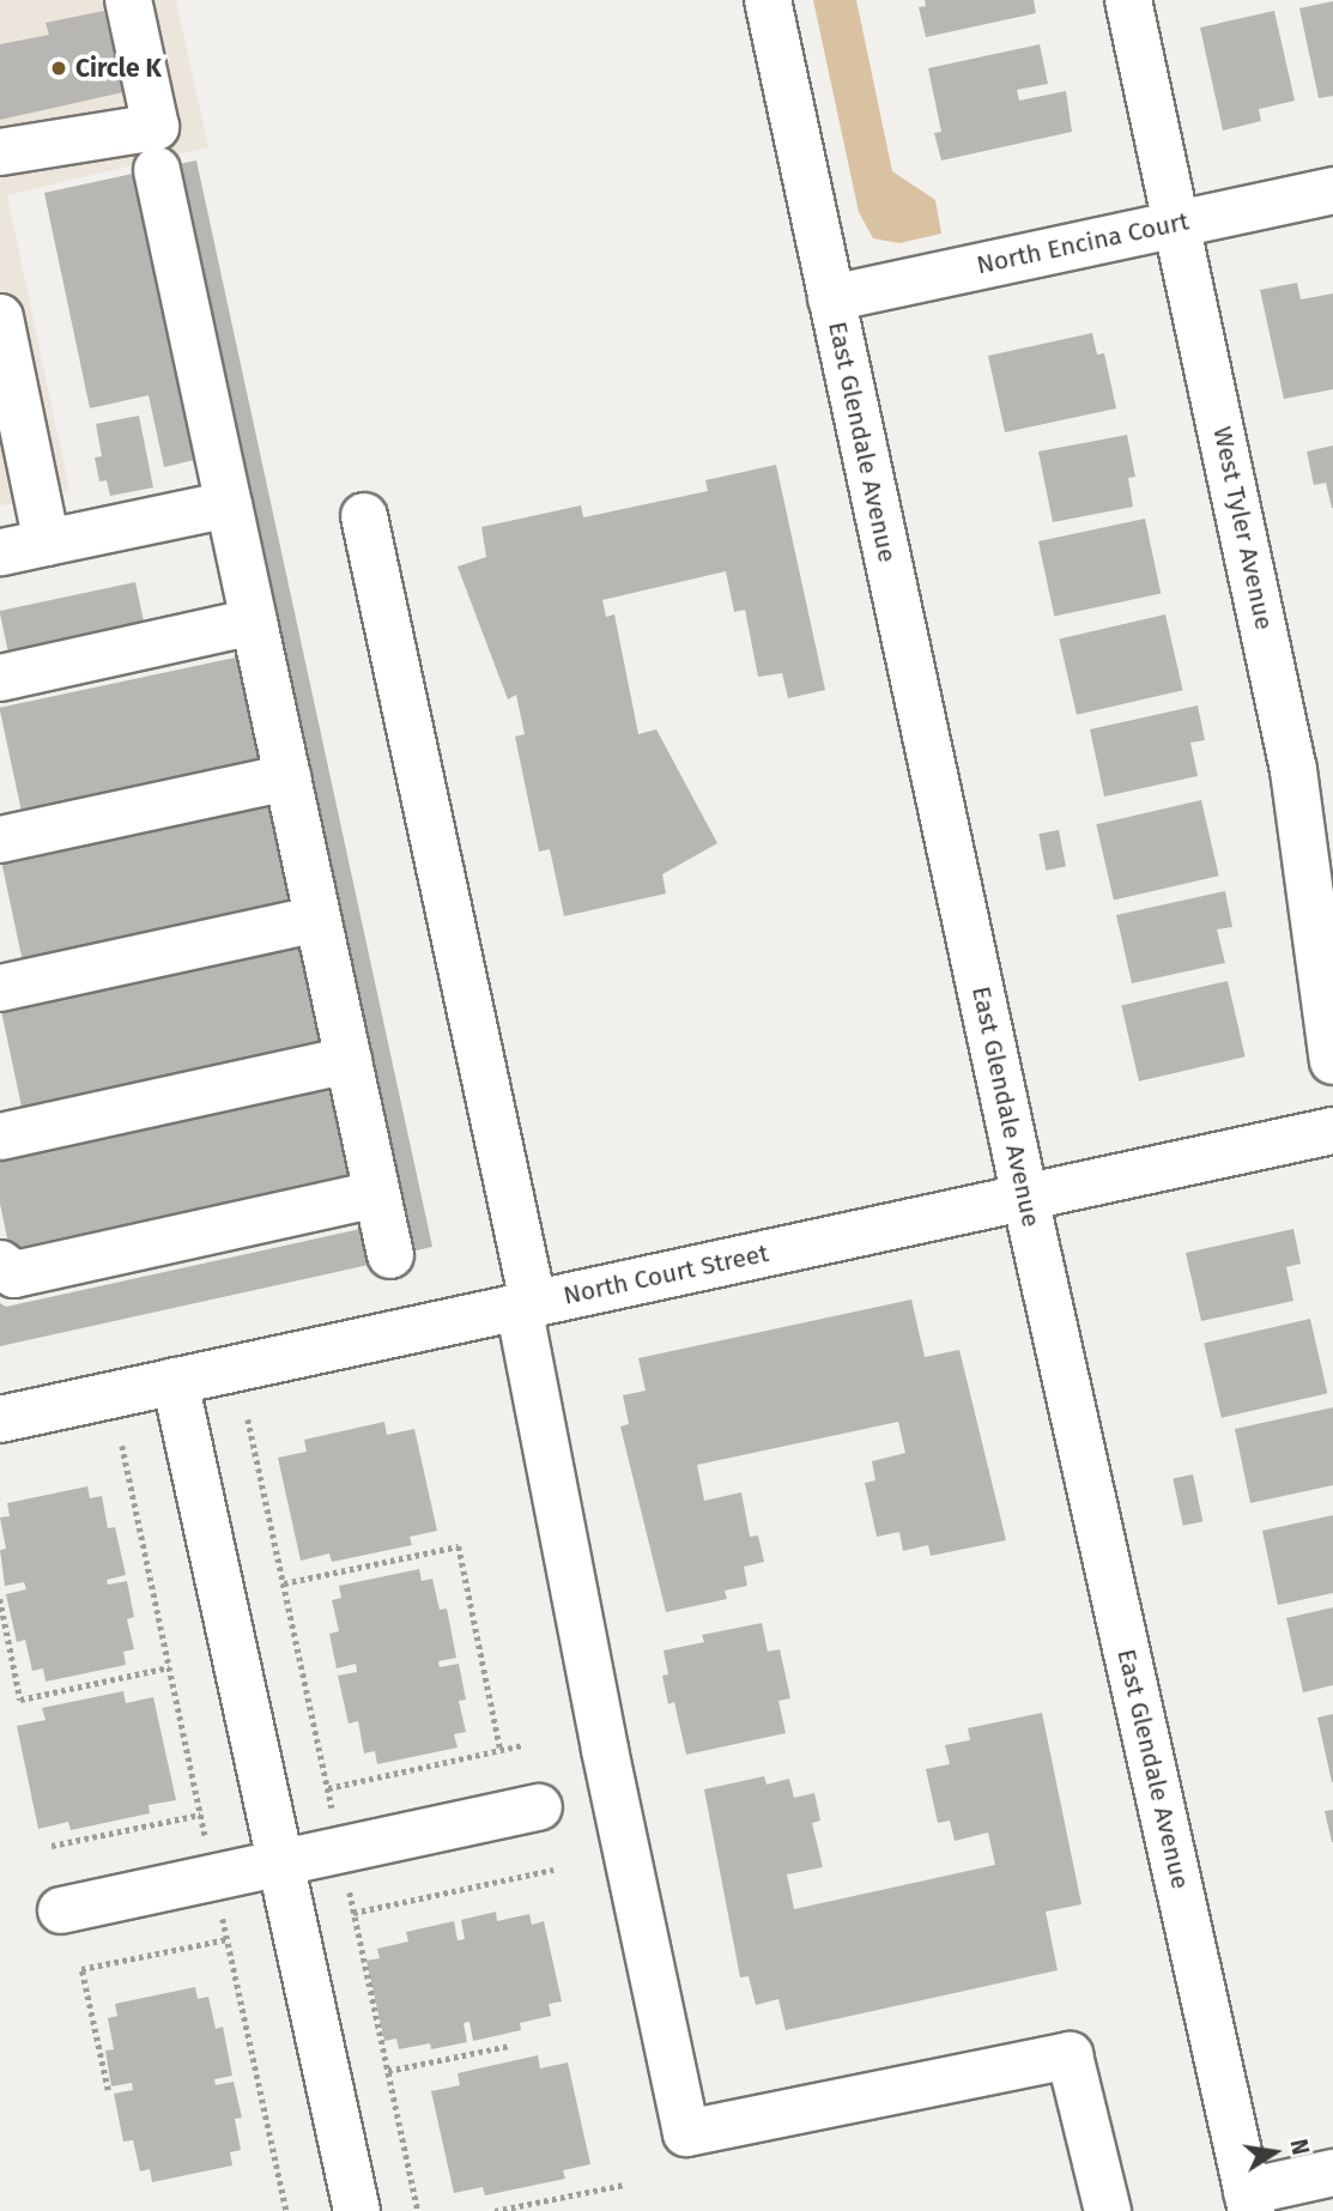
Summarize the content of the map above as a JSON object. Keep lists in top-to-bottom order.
{
  "streets": {
    "street": [
      "North Encina Court",
      "East Glendale Avenue",
      "West Tyler Avenue",
      "North Court Street"
    ]
  },
  "crossings": [
    ["North Encina Court", "East Glendale Avenue"],
    ["North Encina Court", "West Tyler Avenue"],
    ["East Glendale Avenue", "North Court Street"]
  ],
  "places": ["Circle K"],
  "north": "right"
}
